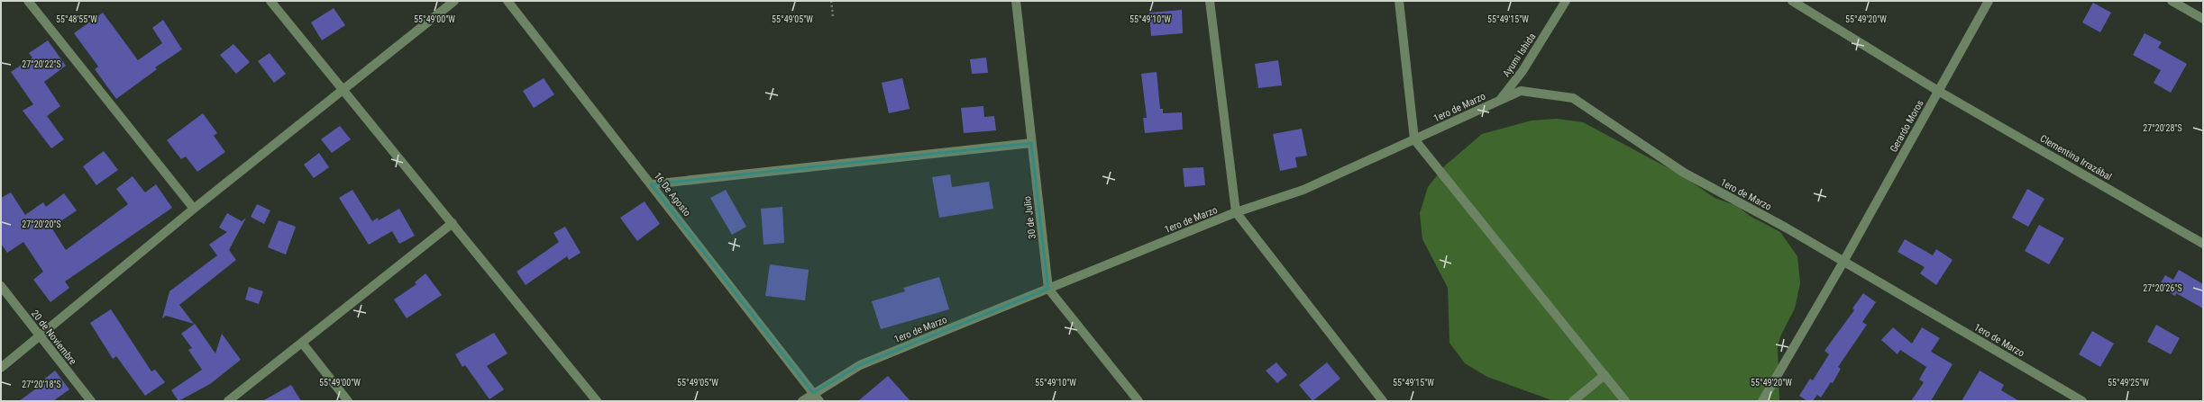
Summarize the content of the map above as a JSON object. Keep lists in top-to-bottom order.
{
  "streets": {
    "street": [
      "Ayumi Ishida",
      "1ero de Marzo",
      "Gerardo Moros",
      "Clementina Irrazábal",
      "16 De Agosto",
      "30 de Julio",
      "20 de Noviembre"
    ]
  },
  "crossings": [
    ["Ayumi Ishida", "1ero de Marzo"],
    ["1ero de Marzo", "Gerardo Moros"],
    ["1ero de Marzo", "16 De Agosto"],
    ["1ero de Marzo", "30 de Julio"],
    ["Gerardo Moros", "Clementina Irrazábal"]
  ],
  "coordinates": [
    "55°49'10\"W",
    "55°49'20\"W",
    "55°48'55\"W",
    "55°49'00\"W",
    "55°49'05\"W",
    "55°49'15\"W",
    "27°20'22\"S",
    "27°20'28\"S",
    "27°20'20\"S",
    "27°20'26\"S",
    "55°49'25\"W",
    "27°20'18\"S"
  ]
}
